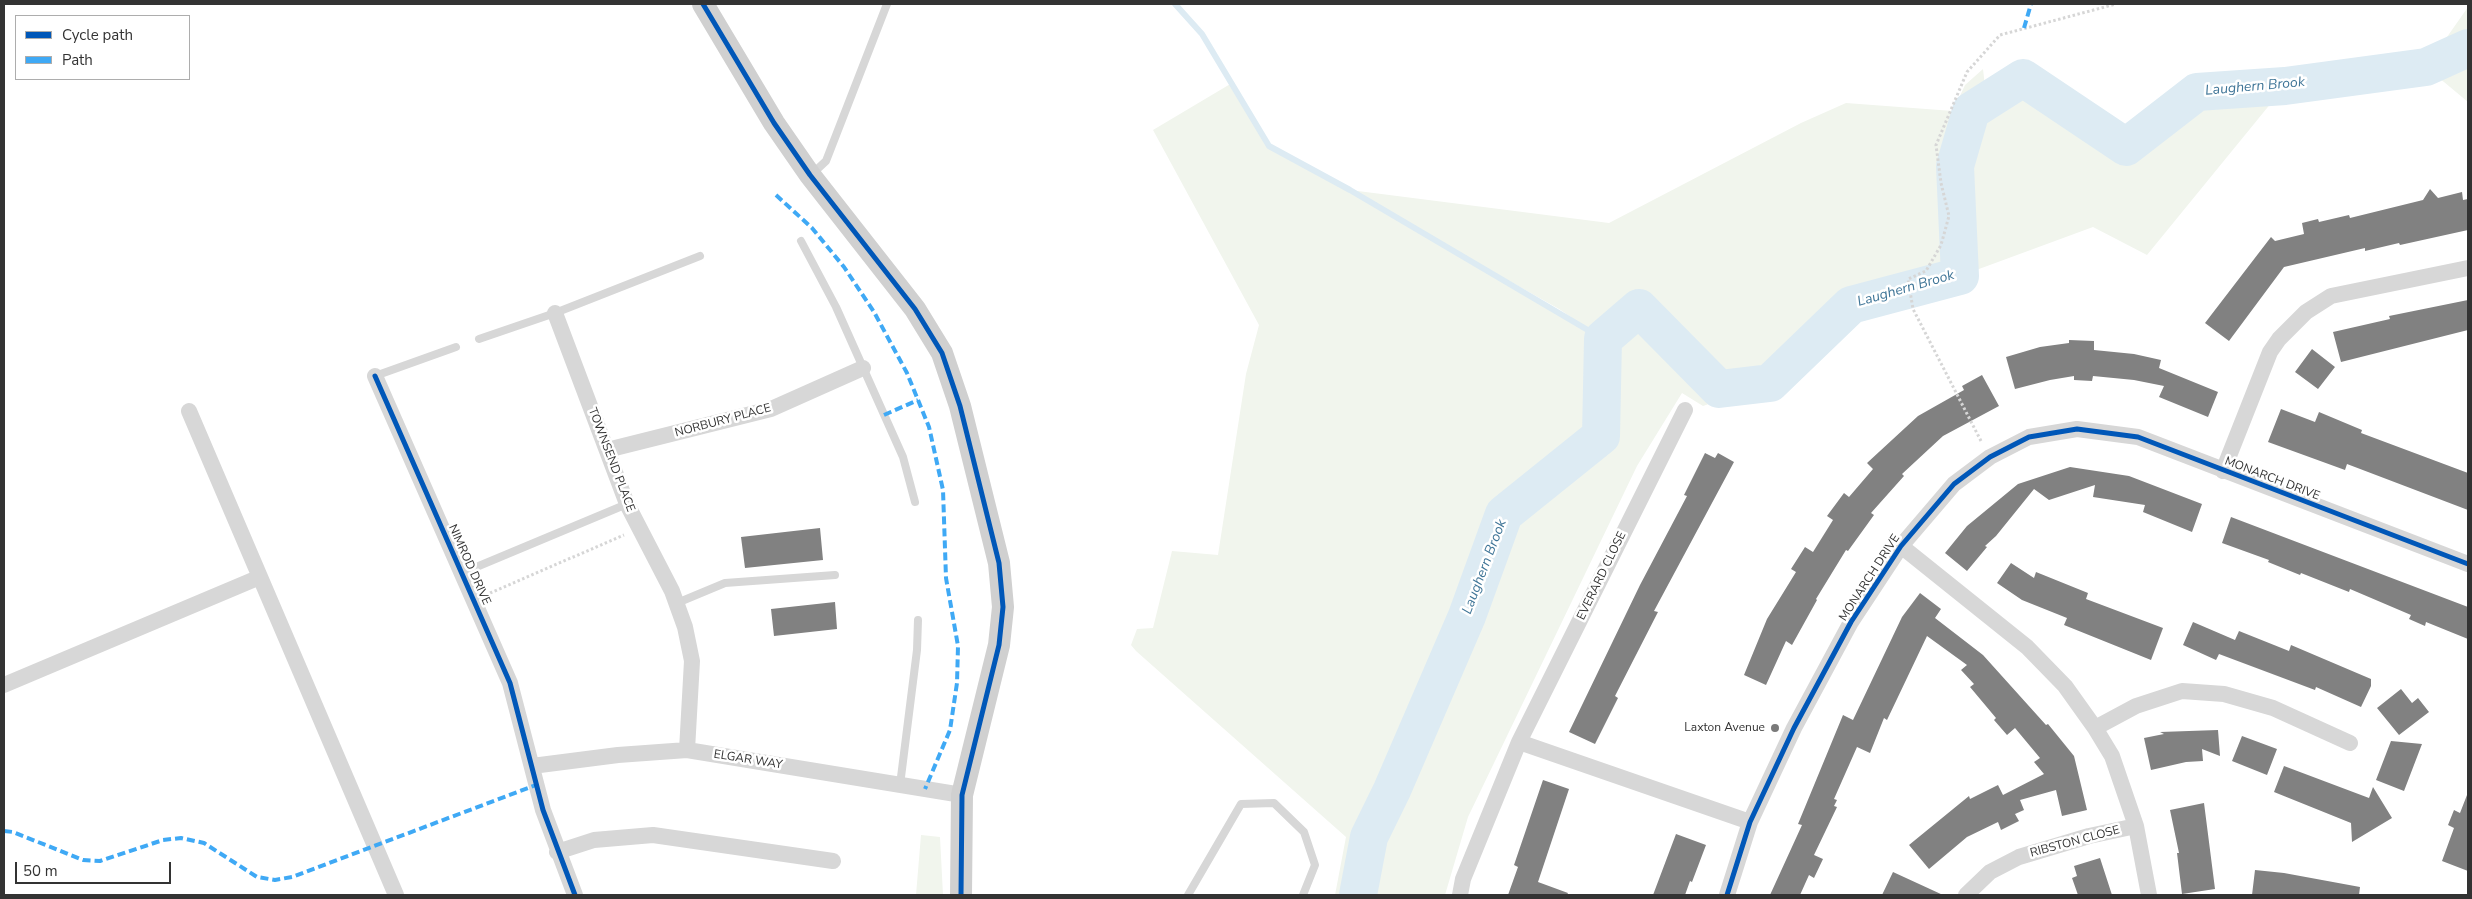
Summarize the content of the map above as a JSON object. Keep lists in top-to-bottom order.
{
  "streets": {
    "street": [
      "NORBURY PLACE",
      "TOWNSEND PLACE",
      "MONARCH DRIVE",
      "NIMROD DRIVE",
      "EVERARD CLOSE",
      "ELGAR WAY",
      "RIBSTON CLOSE"
    ]
  },
  "crossings": [
    ["NORBURY PLACE", "TOWNSEND PLACE"],
    ["TOWNSEND PLACE", "ELGAR WAY"],
    ["NIMROD DRIVE", "ELGAR WAY"]
  ],
  "water": ["Laughern Brook"],
  "places": ["Laxton Avenue"],
  "legend": ["Cycle path", "Path"],
  "scale_bar": "50 m"
}
